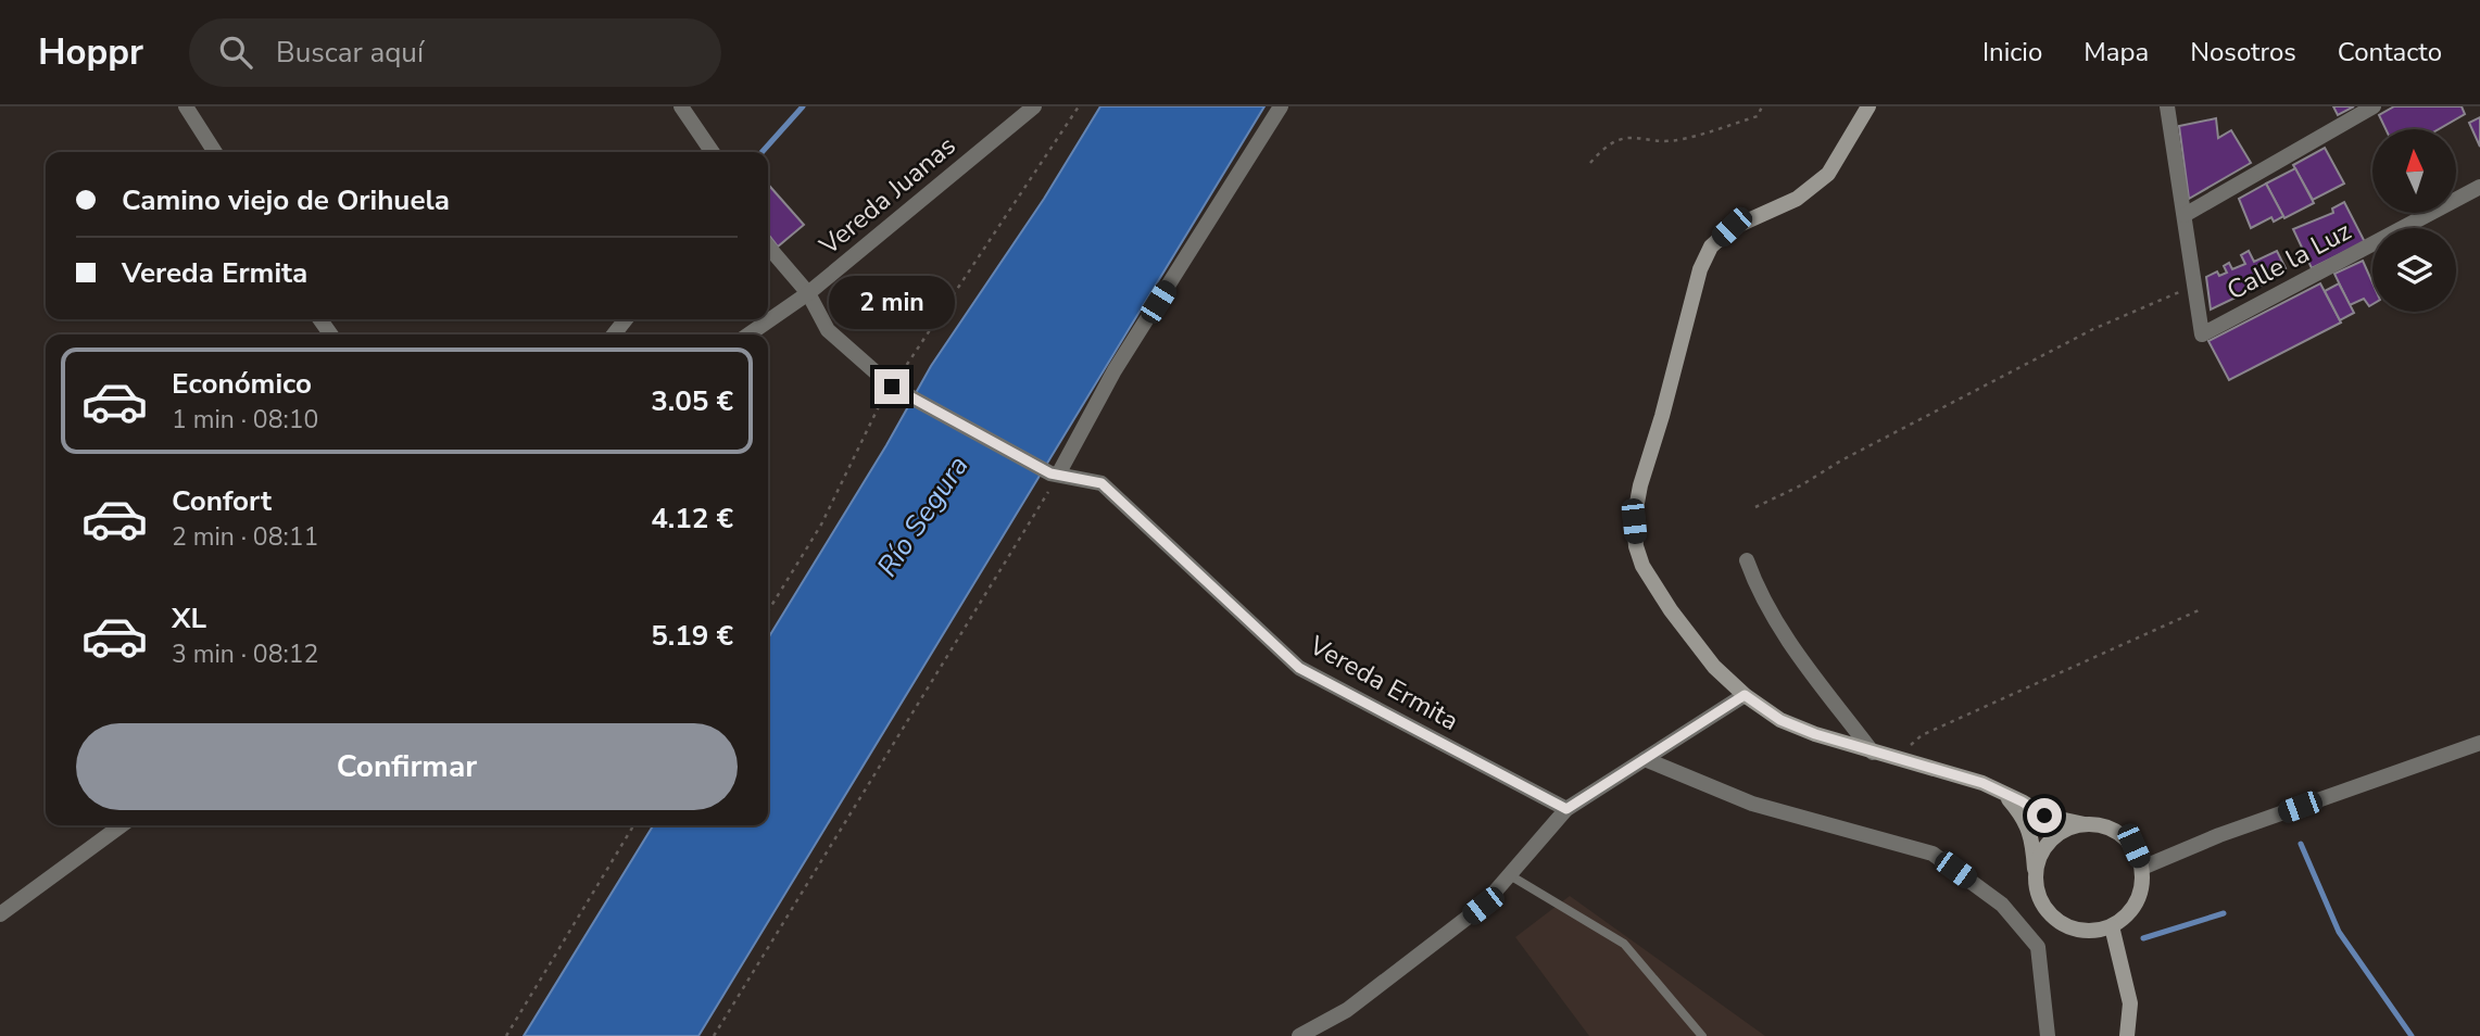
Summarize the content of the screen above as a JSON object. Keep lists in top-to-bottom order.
{
  "streets": {
    "street": ["Vereda Juanas", "Calle la Luz", "Vereda Ermita"]
  },
  "crossings": [
    ["Vereda Juanas", "Vereda Ermita"]
  ],
  "water": ["Río Segura"],
  "north": "top",
  "page": {
    "header": "Hoppr",
    "search": "Buscar aquí",
    "nav": [
      "Inicio",
      "Mapa",
      "Nosotros",
      "Contacto"
    ],
    "banner": ["Camino viejo de Orihuela", "Vereda Ermita"],
    "bubble": "2 min",
    "list": [
      {
        "name": "Económico",
        "note": "1 min · 08:10",
        "value": "3.05 €"
      },
      {
        "name": "Confort",
        "note": "2 min · 08:11",
        "value": "4.12 €"
      },
      {
        "name": "XL",
        "note": "3 min · 08:12",
        "value": "5.19 €"
      }
    ],
    "buttons": "Confirmar"
  }
}
